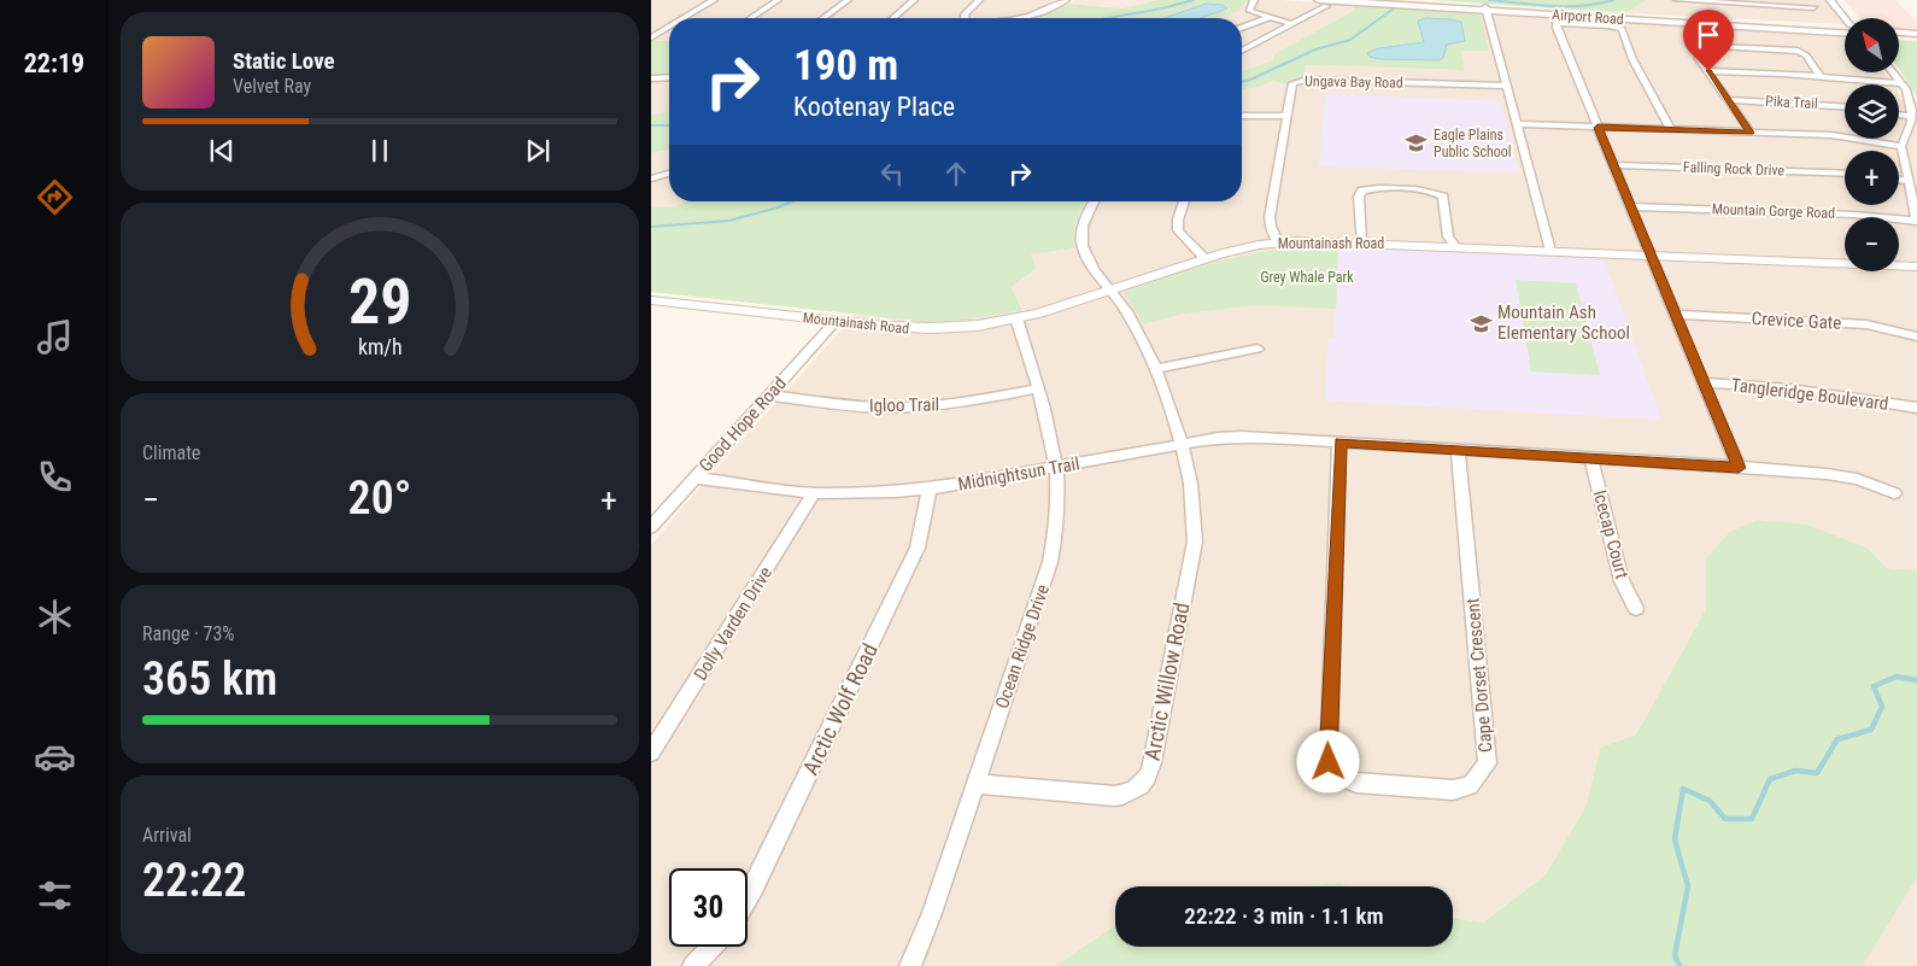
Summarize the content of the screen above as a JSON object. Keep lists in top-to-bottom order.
{
  "streets": {
    "main road": ["Airport Road"],
    "street": [
      "Ungava Bay Road",
      "Pika Trail",
      "Falling Rock Drive",
      "Mountain Gorge Road",
      "Mountainash Road",
      "Crevice Gate",
      "Tangleridge Boulevard",
      "Igloo Trail",
      "Good Hope Road",
      "Midnightsun Trail",
      "Icecap Court",
      "Dolly Varden Drive",
      "Ocean Ridge Drive",
      "Cape Dorset Crescent",
      "Arctic Willow Road",
      "Arctic Wolf Road"
    ]
  },
  "crossings": [
    ["Ungava Bay Road", "Mountainash Road"],
    ["Mountainash Road", "Good Hope Road"],
    ["Mountainash Road", "Ocean Ridge Drive"],
    ["Mountainash Road", "Arctic Willow Road"],
    ["Igloo Trail", "Good Hope Road"],
    ["Igloo Trail", "Ocean Ridge Drive"],
    ["Good Hope Road", "Midnightsun Trail"],
    ["Midnightsun Trail", "Icecap Court"],
    ["Midnightsun Trail", "Dolly Varden Drive"],
    ["Midnightsun Trail", "Ocean Ridge Drive"],
    ["Midnightsun Trail", "Cape Dorset Crescent"],
    ["Midnightsun Trail", "Arctic Willow Road"],
    ["Midnightsun Trail", "Arctic Wolf Road"],
    ["Ocean Ridge Drive", "Arctic Willow Road"]
  ],
  "parks": ["Grey Whale Park"],
  "places": {
    "school or university": ["Eagle Plains Public School", "Mountain Ash Elementary School"]
  },
  "north": "top left",
  "page": {
    "tabs": "22:19",
    "map_buttons": ["+", "−"],
    "turn": ["190 m", "Kootenay Place"],
    "song": ["Static Love", "Velvet Ray"],
    "tile": [
      "Climate",
      ["Range · 73%", "365 km"],
      ["Arrival", "22:22"]
    ],
    "heat": ["−", "20°", "+"],
    "limit": "30",
    "trip": "22:22 · 3 min · 1.1 km",
    "gauge": ["29", "km/h"]
  }
}
